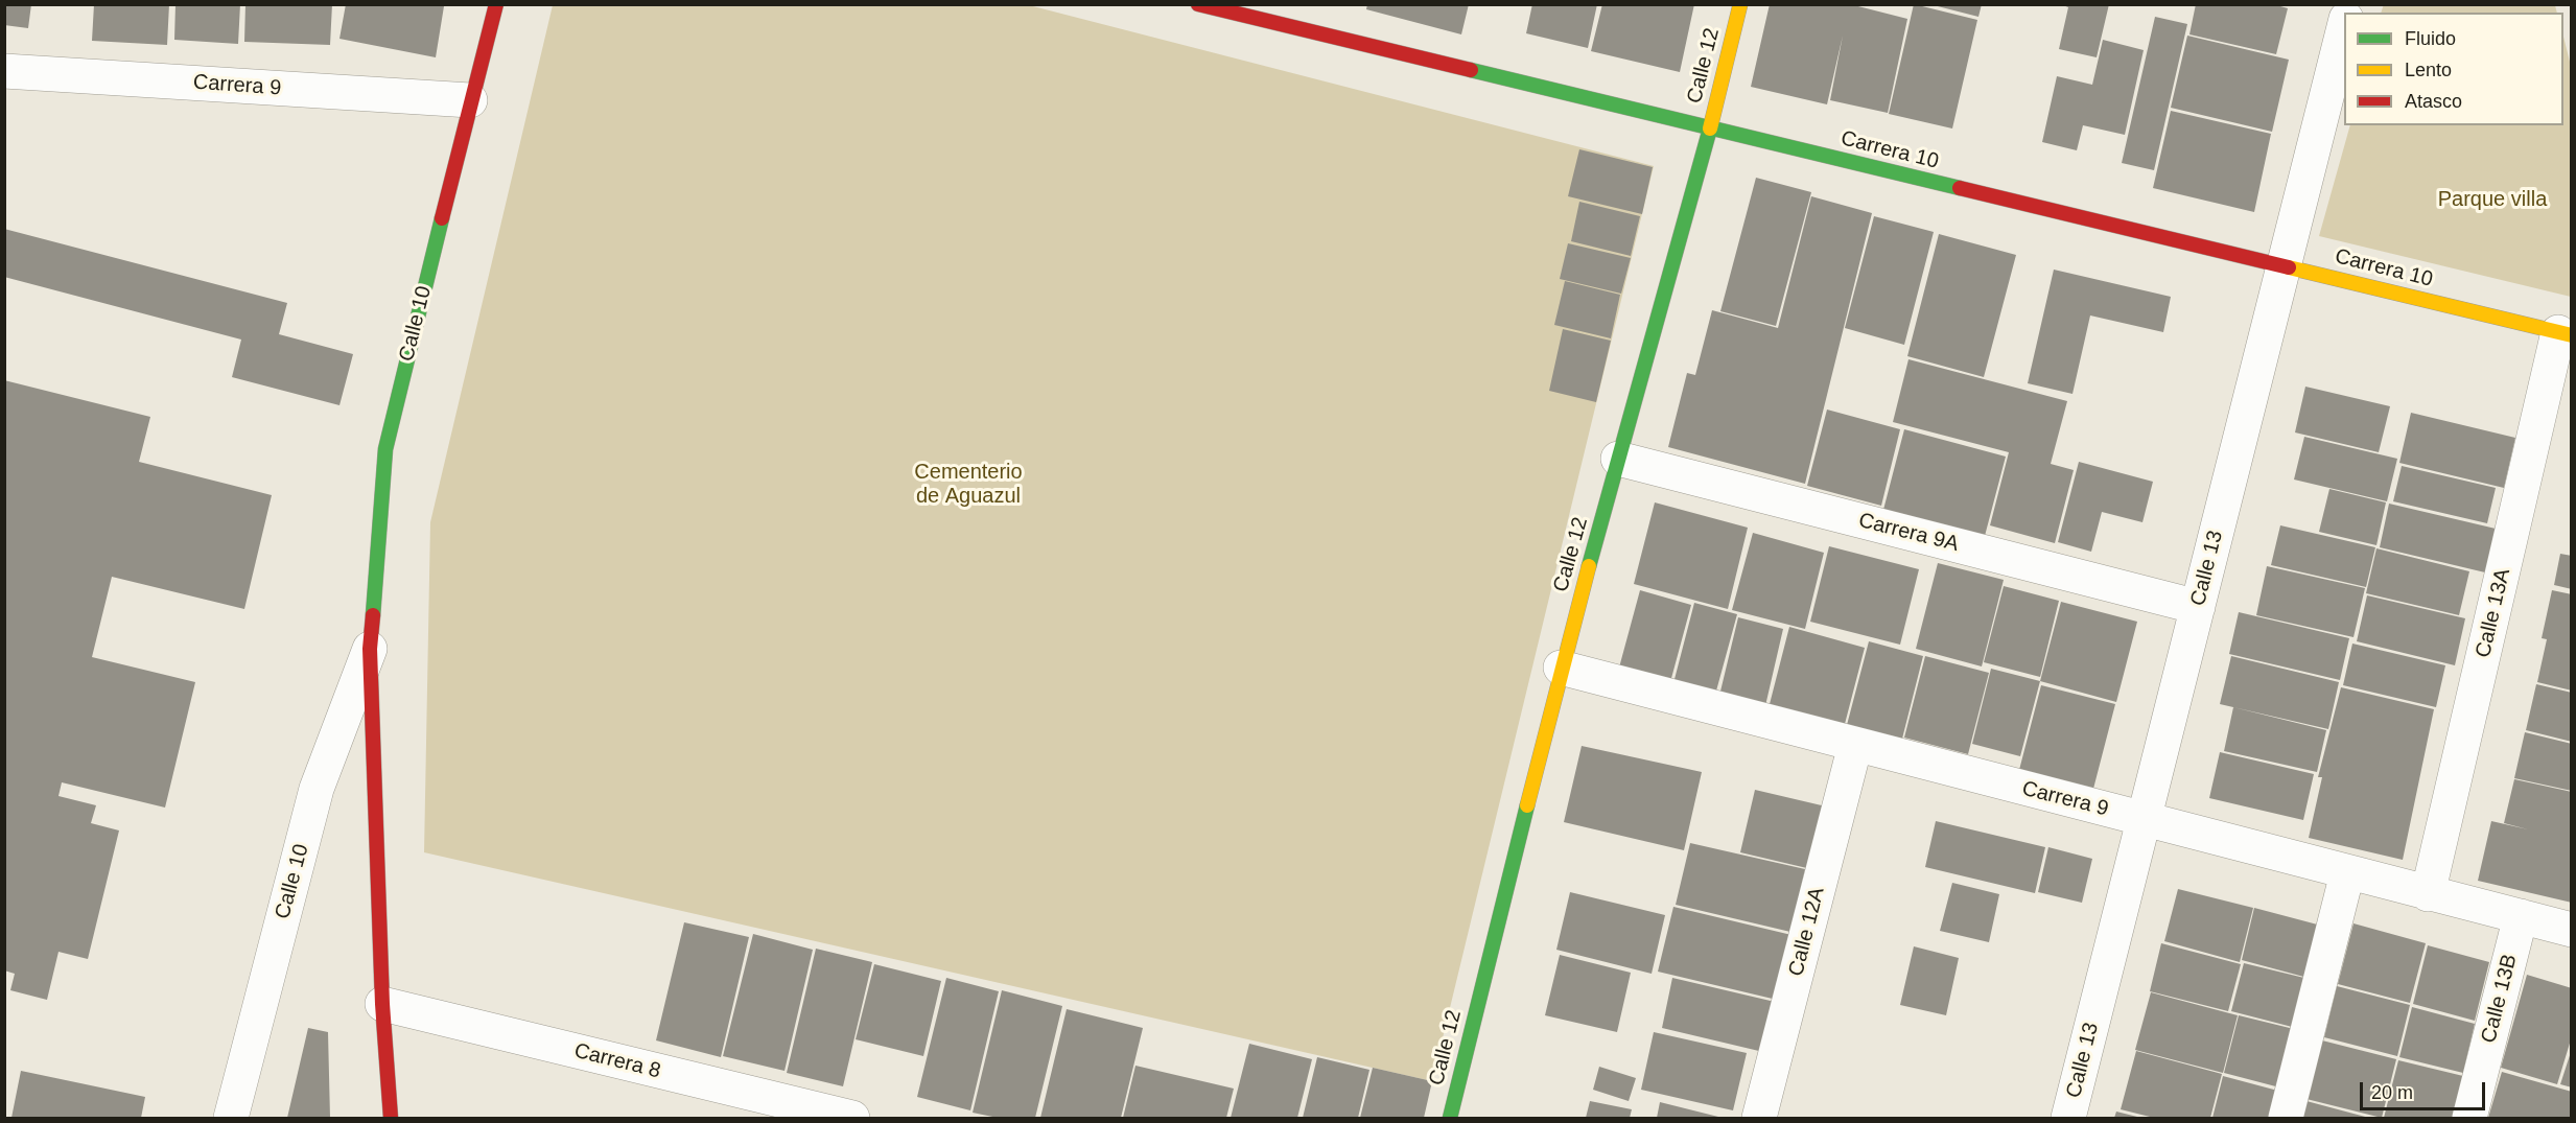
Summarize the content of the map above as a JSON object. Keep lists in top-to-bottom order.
{
  "streets": {
    "street": [
      "Calle 12",
      "Carrera 9",
      "Carrera 10",
      "Calle 10",
      "Carrera 9A",
      "Calle 13",
      "Calle 13A",
      "Calle 12A",
      "Calle 13B",
      "Carrera 8"
    ]
  },
  "crossings": [
    ["Calle 12", "Carrera 9"],
    ["Calle 12", "Carrera 10"],
    ["Calle 12", "Carrera 9A"],
    ["Carrera 9", "Calle 10"],
    ["Carrera 9", "Calle 13"],
    ["Carrera 9", "Calle 13A"],
    ["Carrera 9", "Calle 12A"],
    ["Carrera 9", "Calle 13B"],
    ["Carrera 10", "Calle 13"],
    ["Carrera 10", "Calle 13A"],
    ["Calle 10", "Carrera 8"],
    ["Carrera 9A", "Calle 13"]
  ],
  "parks": ["Parque villa", "Cementerio de Aguazul"],
  "legend": ["Fluido", "Lento", "Atasco"],
  "scale_bar": "20 m"
}
